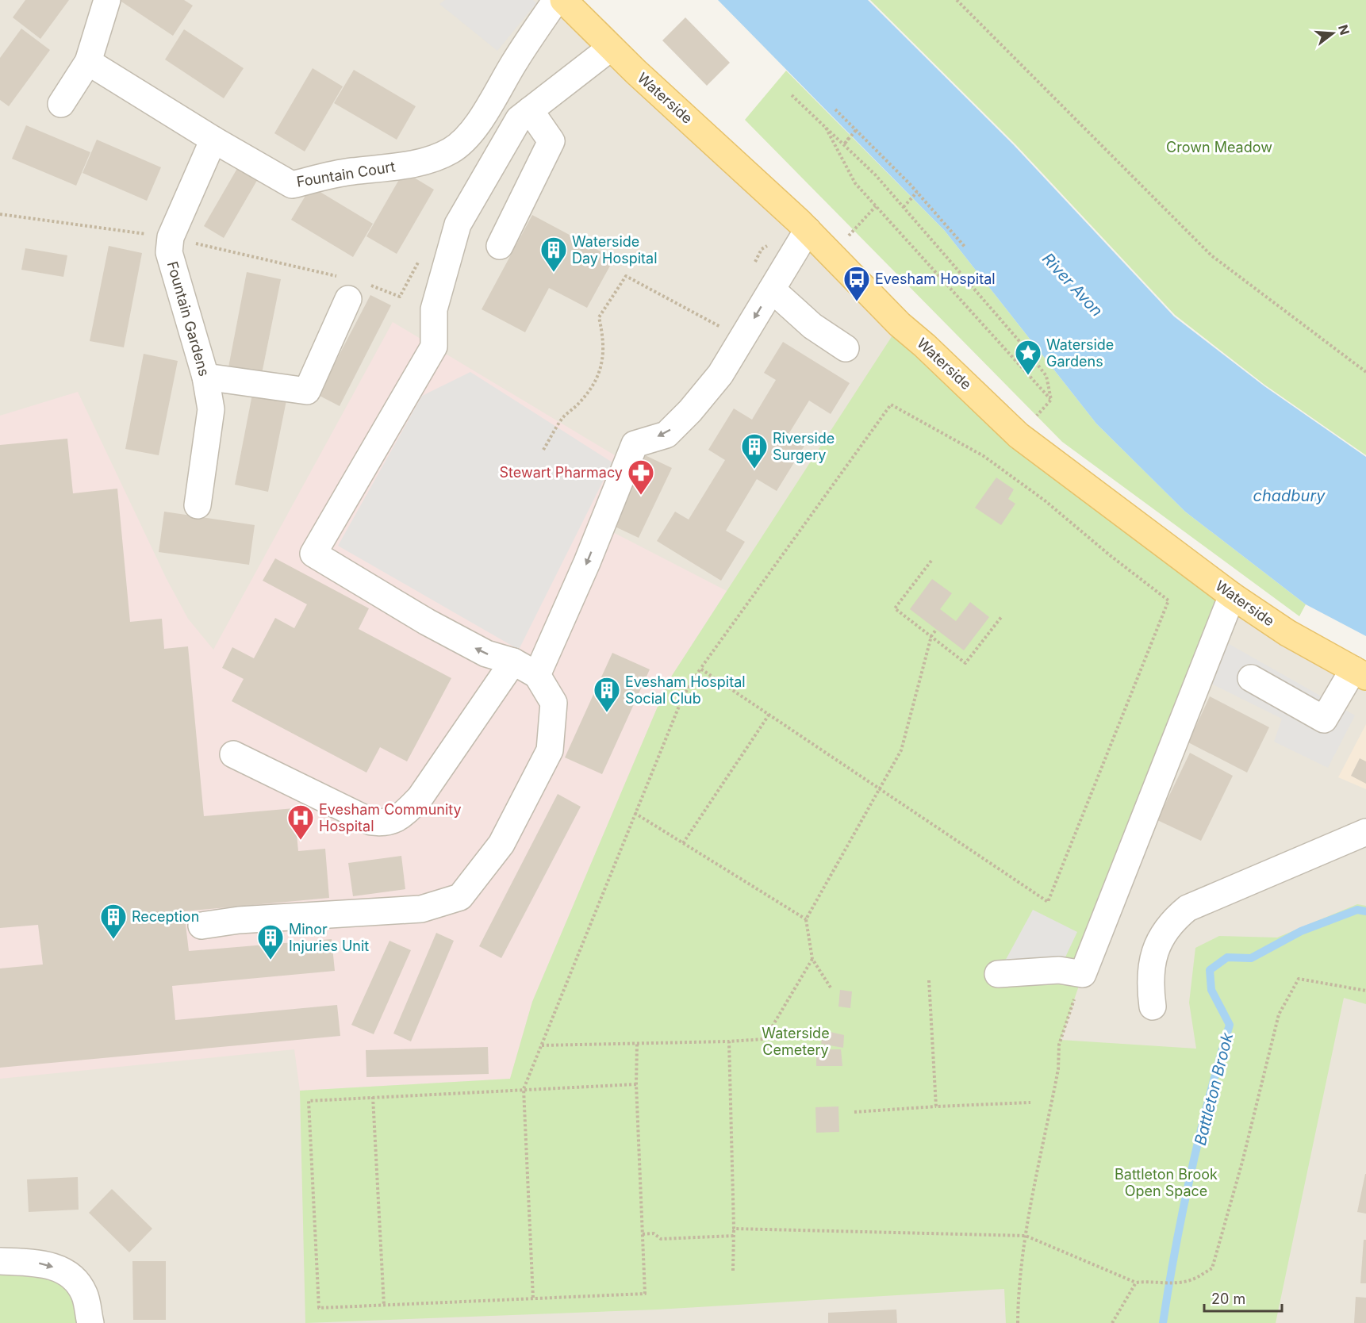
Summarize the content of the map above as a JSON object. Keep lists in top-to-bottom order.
{
  "streets": {
    "main road": ["Waterside"],
    "street": ["Fountain Court", "Fountain Gardens"]
  },
  "crossings": [
    ["Fountain Court", "Fountain Gardens"]
  ],
  "water": ["River Avon", "chadbury", "Battleton Brook"],
  "parks": ["Crown Meadow", "Waterside Cemetery", "Battleton Brook Open Space"],
  "places": {
    "building": [
      "Waterside Day Hospital",
      "Riverside Surgery",
      "Evesham Hospital Social Club",
      "Reception",
      "Minor Injuries Unit"
    ],
    "bus stop": ["Evesham Hospital"],
    "place": ["Waterside Gardens"],
    "pharmacy": ["Stewart Pharmacy"],
    "hospital": ["Evesham Community Hospital"]
  },
  "scale_bar": "20 m",
  "north": "right"
}
